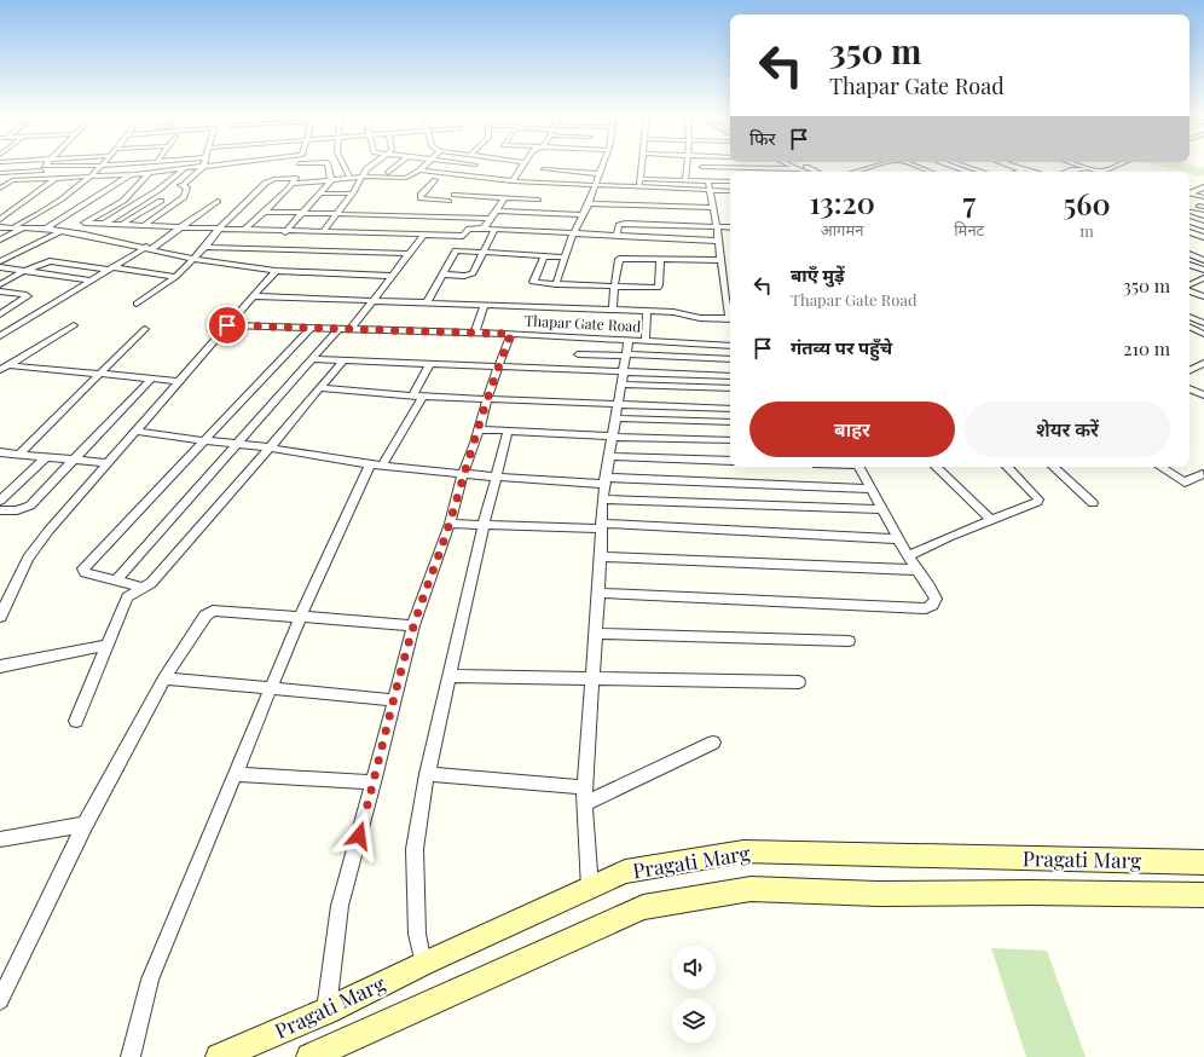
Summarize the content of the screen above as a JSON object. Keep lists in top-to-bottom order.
{
  "streets": {
    "main road": ["Pragati Marg"],
    "street": ["Thapar Gate Road"]
  },
  "page": {
    "turn": ["350 m", "Thapar Gate Road"],
    "then": "फिर",
    "eta": [
      "13:20",
      "आगमन",
      "7",
      "मिनट",
      "560",
      "m"
    ],
    "list": [
      {
        "name": "बाएँ मुड़ें",
        "note": "Thapar Gate Road",
        "value": "350 m"
      },
      {
        "name": "गंतव्य पर पहुँचे",
        "value": "210 m"
      }
    ],
    "buttons": ["बाहर", "शेयर करें"]
  }
}
